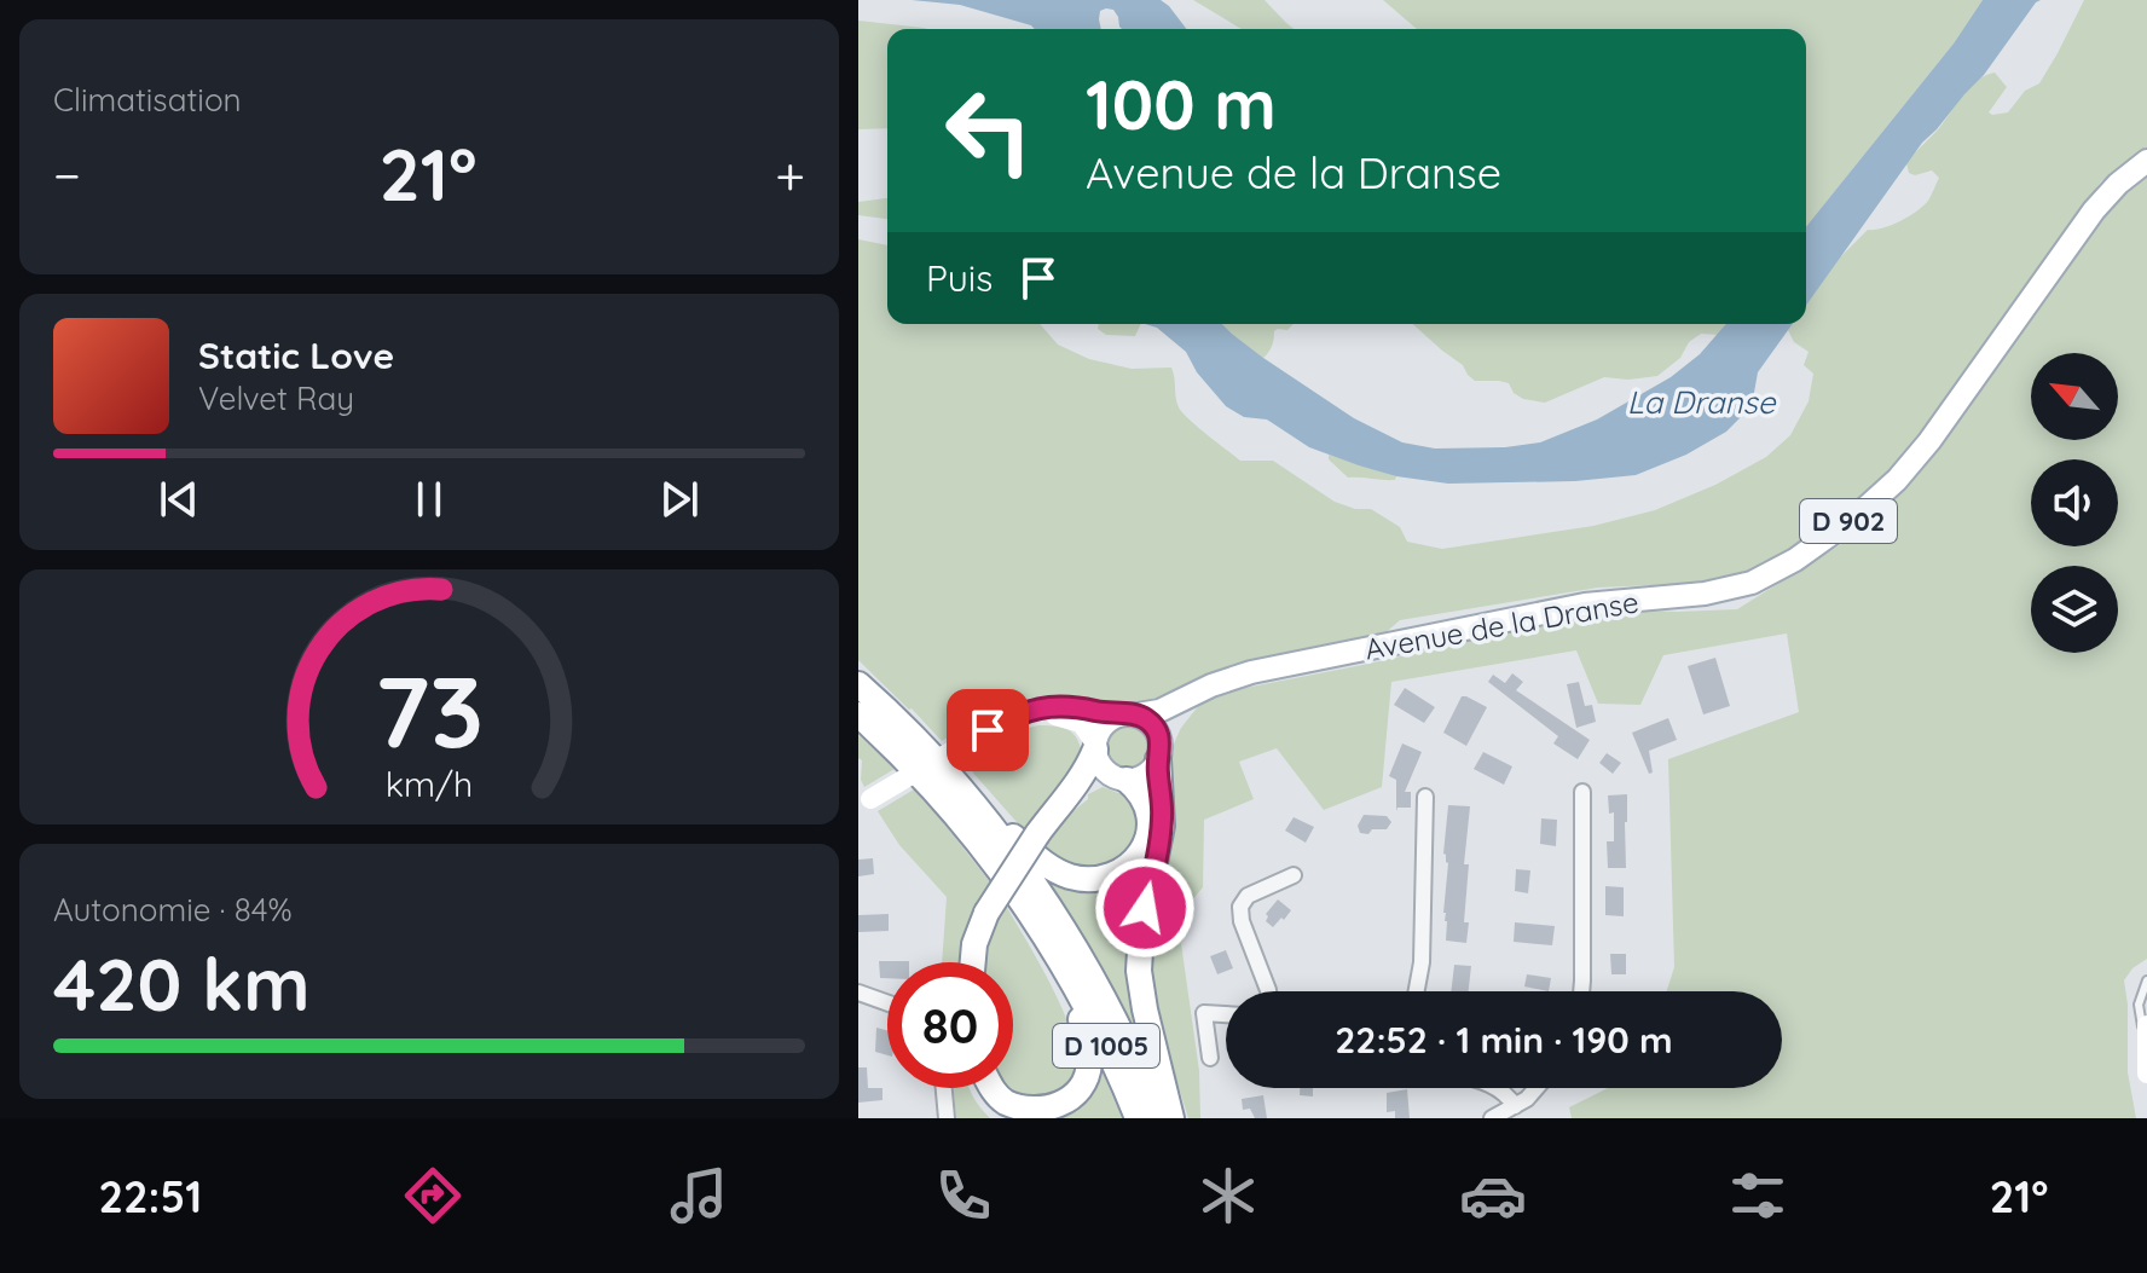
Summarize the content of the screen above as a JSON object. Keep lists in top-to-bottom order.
{
  "streets": {
    "highway": ["D 1005"],
    "main road": ["D 902", "Avenue de la Dranse"]
  },
  "water": ["La Dranse"],
  "north": "top left",
  "page": {
    "tile": [
      "Climatisation",
      ["Autonomie · 84%", "420 km"]
    ],
    "turn": ["100 m", "Avenue de la Dranse"],
    "heat": ["−", "21°", "+"],
    "then": "Puis",
    "song": ["Static Love", "Velvet Ray"],
    "limit": "80",
    "trip": "22:52 · 1 min · 190 m",
    "tabs": ["22:51", "21°"],
    "gauge": ["73", "km/h"]
  }
}
